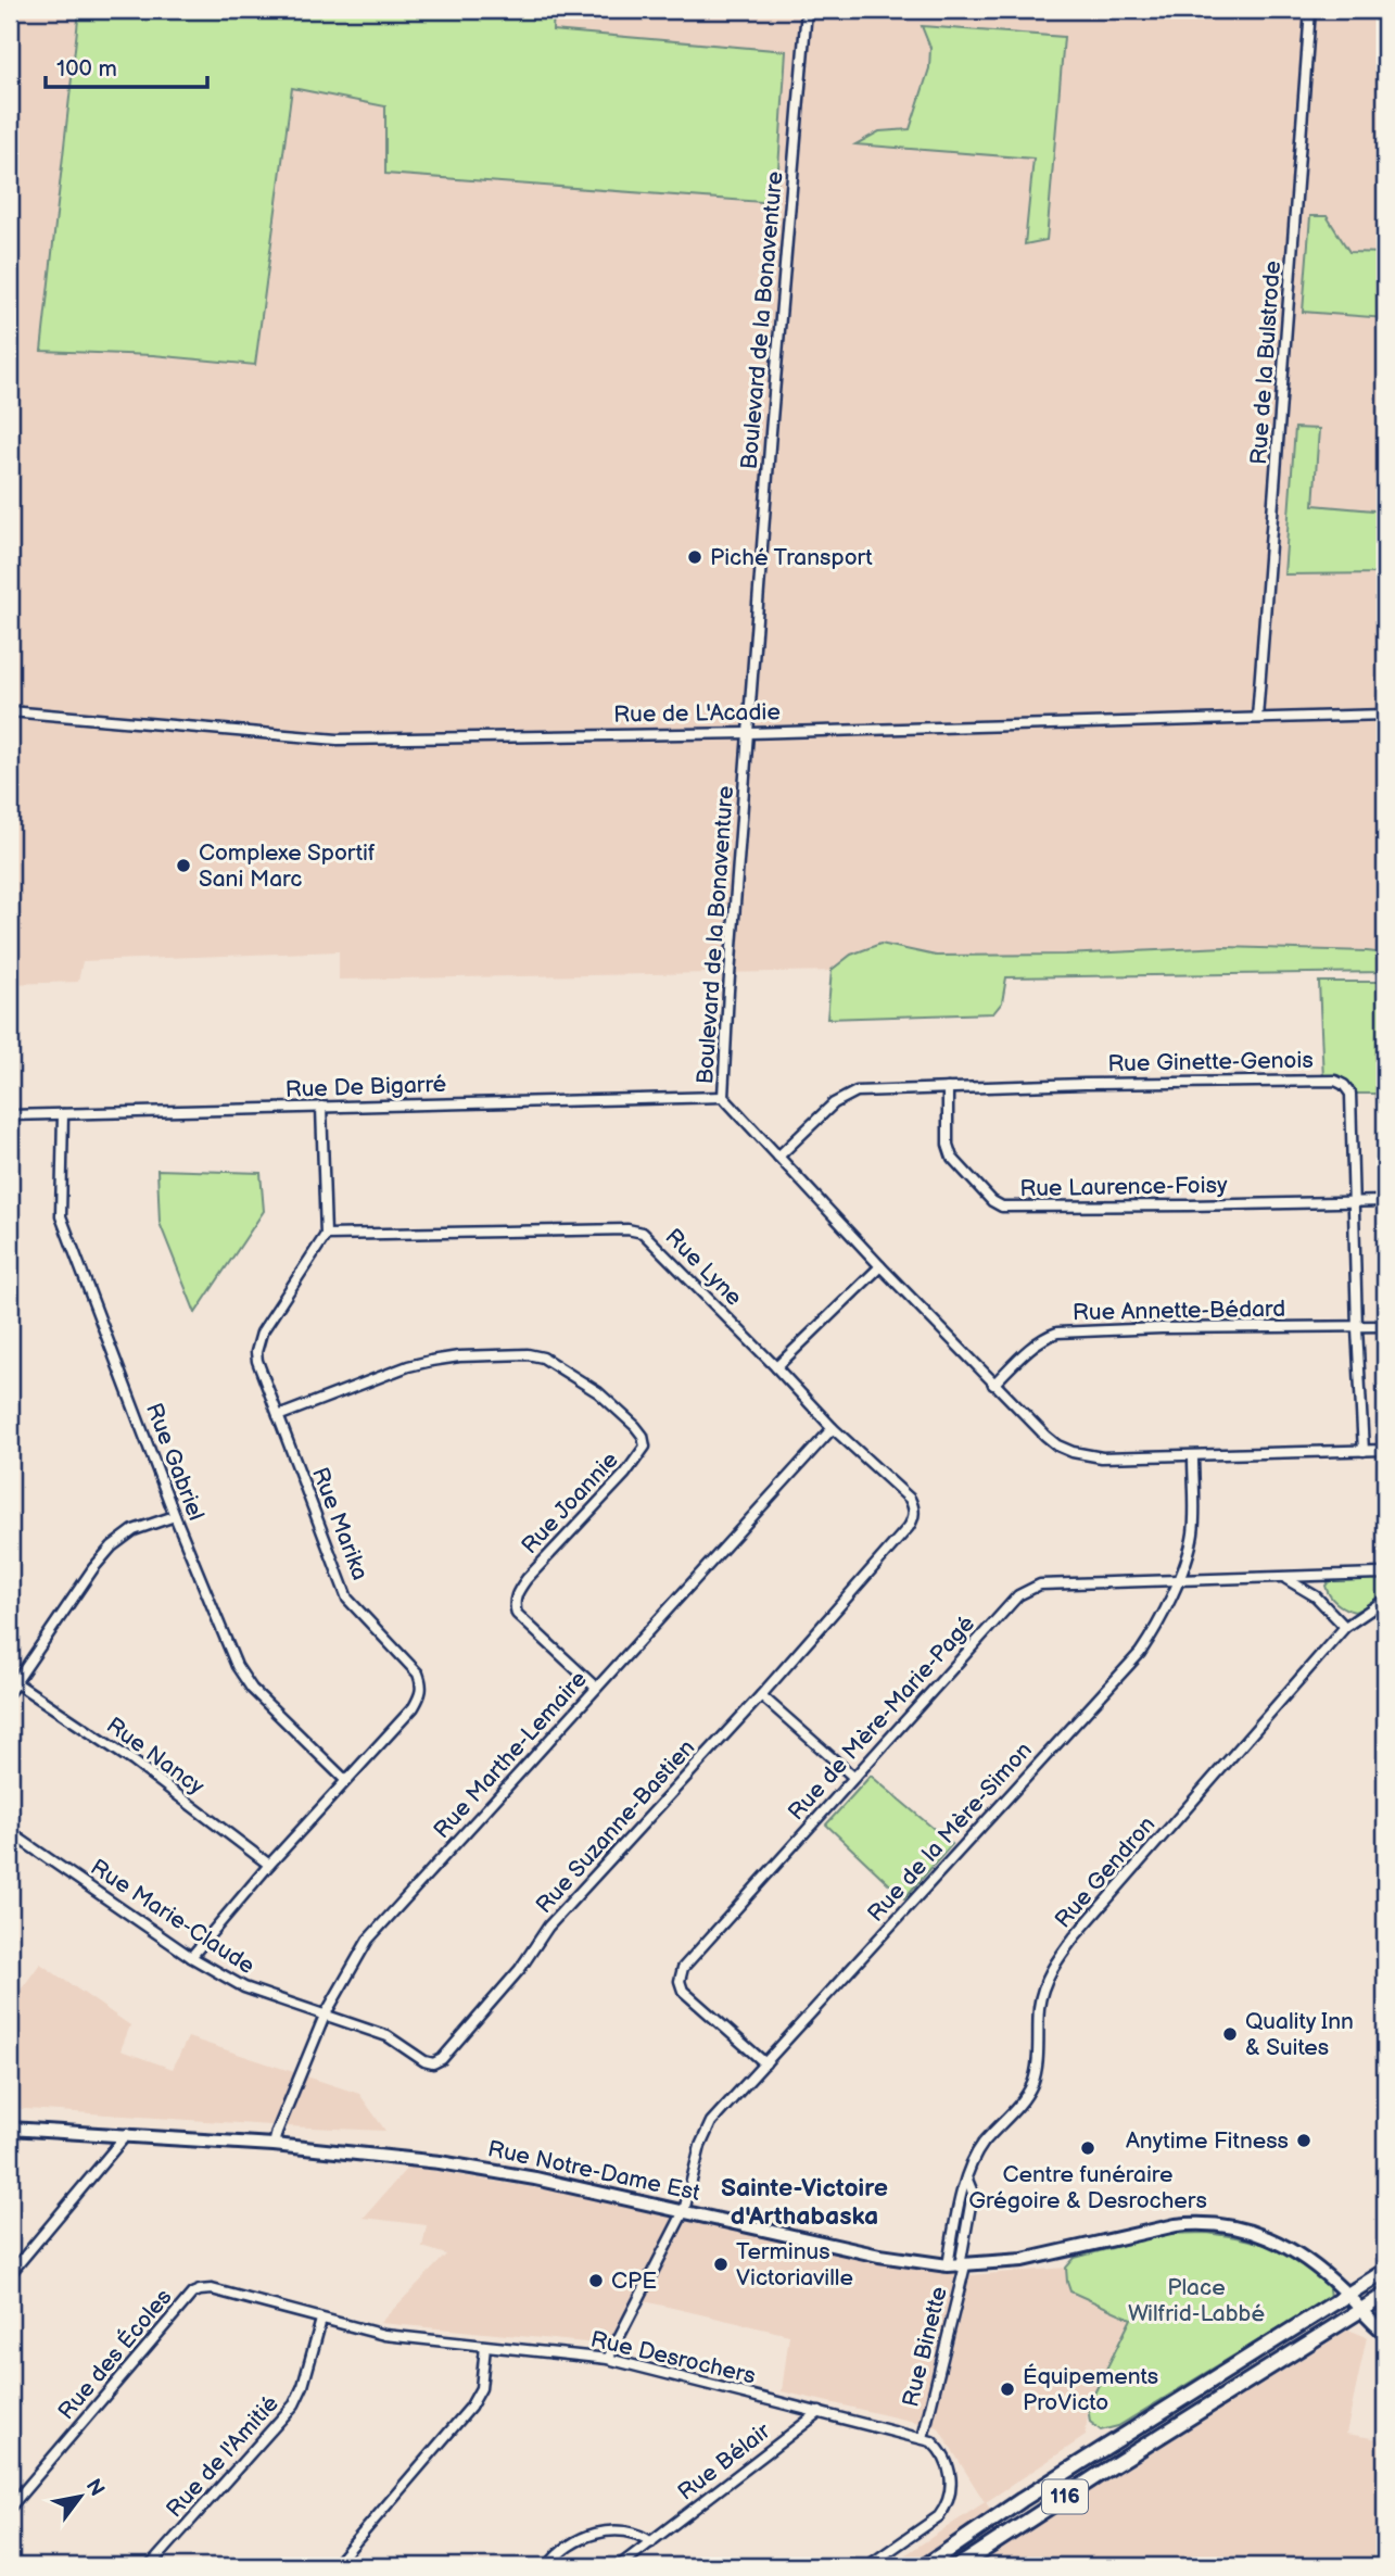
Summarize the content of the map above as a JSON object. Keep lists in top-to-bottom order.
{
  "streets": {
    "main road": ["116"],
    "street": [
      "Boulevard de la Bonaventure",
      "Rue de la Bulstrode",
      "Rue de L'Acadie",
      "Rue Ginette-Genois",
      "Rue De Bigarré",
      "Rue Laurence-Foisy",
      "Rue Lyne",
      "Rue Annette-Bédard",
      "Rue Gabriel",
      "Rue Joannie",
      "Rue Marika",
      "Rue de Mère-Marie-Pagé",
      "Rue Marthe-Lemaire",
      "Rue Nancy",
      "Rue Suzanne-Bastien",
      "Rue de la Mère-Simon",
      "Rue Gendron",
      "Rue Marie-Claude",
      "Rue Notre-Dame Est",
      "Rue Binette",
      "Rue des Écoles",
      "Rue Desrochers",
      "Rue de l'Amitié",
      "Rue Bélair"
    ]
  },
  "crossings": [
    ["Boulevard de la Bonaventure", "Rue de L'Acadie"],
    ["Boulevard de la Bonaventure", "Rue Ginette-Genois"],
    ["Boulevard de la Bonaventure", "Rue De Bigarré"],
    ["Boulevard de la Bonaventure", "Rue Annette-Bédard"],
    ["Boulevard de la Bonaventure", "Rue de la Mère-Simon"],
    ["Rue de la Bulstrode", "Rue de L'Acadie"],
    ["Rue Ginette-Genois", "Rue Laurence-Foisy"],
    ["Rue Ginette-Genois", "Rue Annette-Bédard"],
    ["Rue De Bigarré", "Rue Gabriel"],
    ["Rue Lyne", "Rue Marika"],
    ["Rue Lyne", "Rue Marthe-Lemaire"],
    ["Rue Lyne", "Rue Suzanne-Bastien"],
    ["Rue Gabriel", "Rue Marika"],
    ["Rue Joannie", "Rue Marika"],
    ["Rue Joannie", "Rue Marthe-Lemaire"],
    ["Rue Marika", "Rue Nancy"],
    ["Rue Marika", "Rue Marie-Claude"],
    ["Rue de Mère-Marie-Pagé", "Rue de la Mère-Simon"],
    ["Rue Marthe-Lemaire", "Rue Suzanne-Bastien"],
    ["Rue Marthe-Lemaire", "Rue Marie-Claude"],
    ["Rue Marthe-Lemaire", "Rue Notre-Dame Est"],
    ["Rue Suzanne-Bastien", "Rue Marie-Claude"],
    ["Rue de la Mère-Simon", "Rue Notre-Dame Est"],
    ["Rue de la Mère-Simon", "Rue Desrochers"],
    ["Rue Gendron", "Rue Notre-Dame Est"],
    ["Rue Gendron", "Rue Binette"],
    ["Rue Notre-Dame Est", "Rue Binette"],
    ["Rue Notre-Dame Est", "116"],
    ["Rue Binette", "Rue Desrochers"],
    ["Rue des Écoles", "Rue Desrochers"],
    ["Rue des Écoles", "Rue de l'Amitié"],
    ["Rue Desrochers", "Rue de l'Amitié"],
    ["Rue Desrochers", "Rue Bélair"]
  ],
  "districts": ["Sainte-Victoire d'Arthabaska"],
  "parks": ["Place Wilfrid-Labbé"],
  "places": [
    "Piché Transport",
    "Complexe Sportif Sani Marc",
    "Quality Inn & Suites",
    "Anytime Fitness",
    "Centre funéraire Grégoire & Desrochers",
    "Terminus Victoriaville",
    "CPE",
    "Équipements ProVicto"
  ],
  "scale_bar": "100 m",
  "north": "top right"
}
